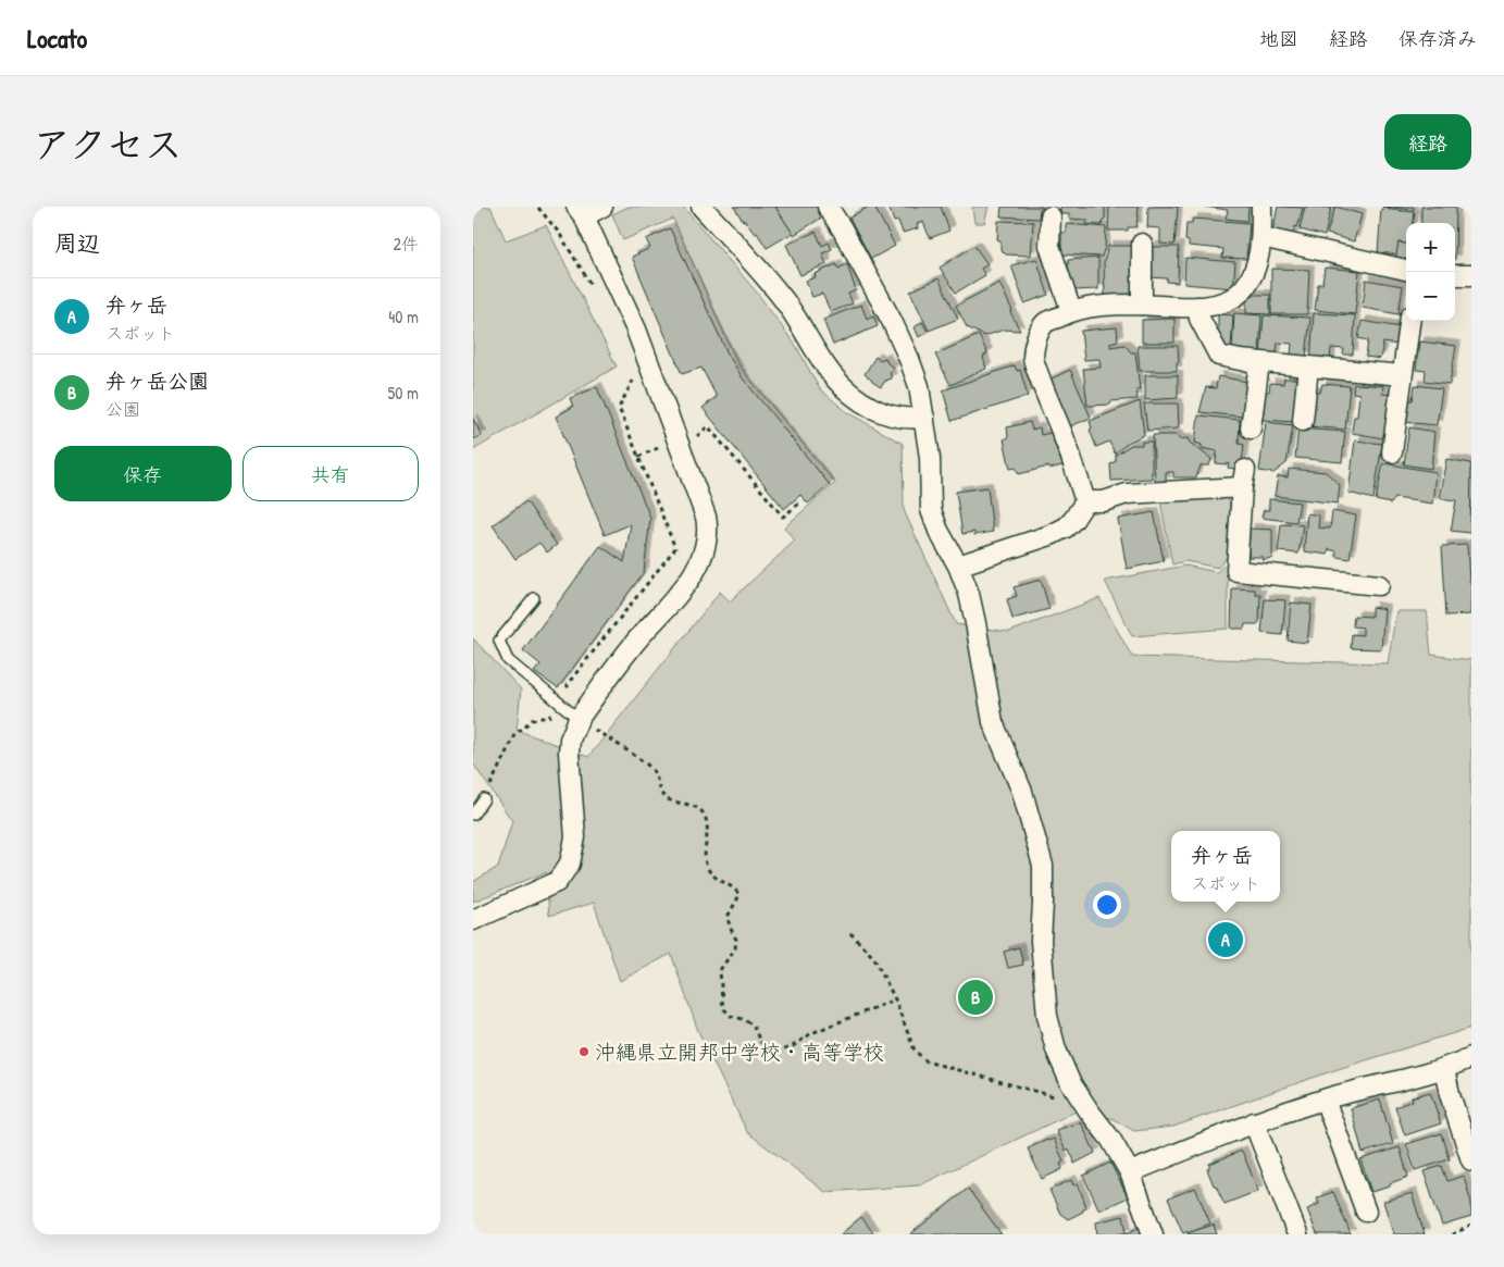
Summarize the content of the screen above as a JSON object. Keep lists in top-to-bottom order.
{
  "places": ["沖縄県立開邦中学校・高等学校"],
  "page": {
    "header": "Locato",
    "nav": ["地図", "経路", "保存済み"],
    "title": "アクセス",
    "buttons": [
      "経路",
      ["保存", "共有"]
    ],
    "heading": ["周辺", "2件"],
    "map_buttons": ["+", "−"],
    "list": [
      {
        "mark": "A",
        "name": "弁ヶ岳",
        "note": "スポット",
        "value": "40 m"
      },
      {
        "mark": "B",
        "name": "弁ヶ岳公園",
        "note": "公園",
        "value": "50 m"
      }
    ],
    "popup": ["弁ヶ岳", "スポット"],
    "pins": ["A", "B"]
  }
}
